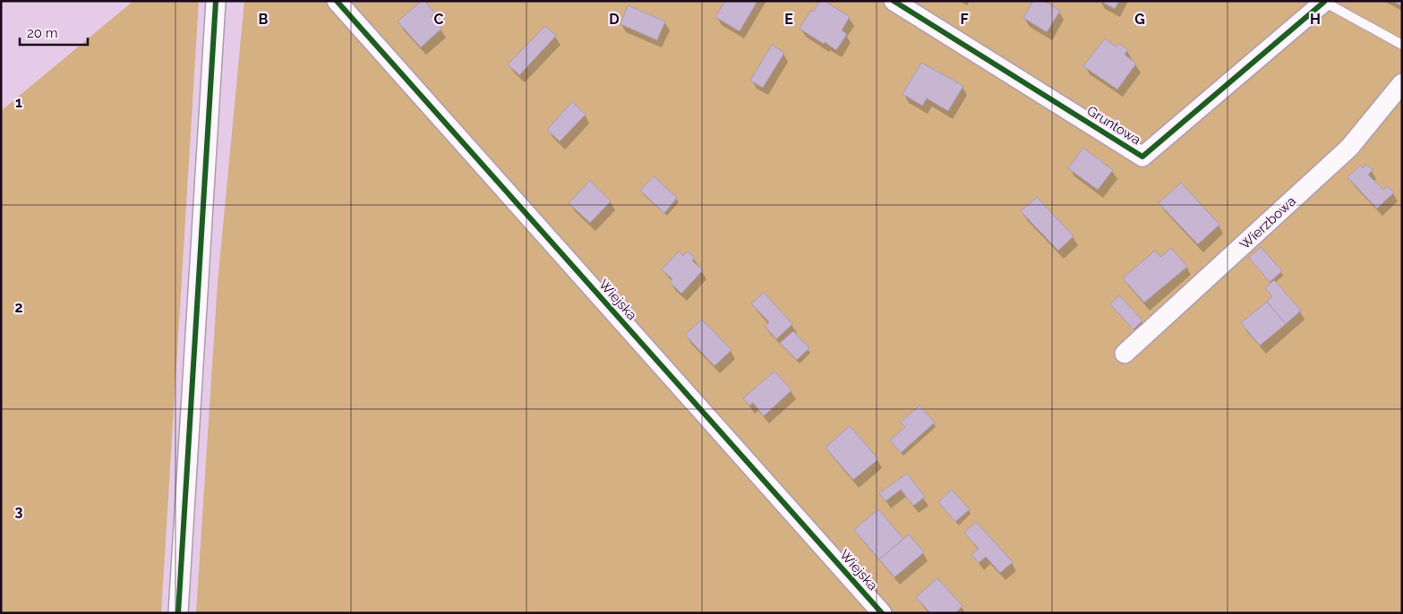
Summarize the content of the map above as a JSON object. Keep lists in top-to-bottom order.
{
  "streets": {
    "street": ["Gruntowa", "Wierzbowa", "Wiejska"]
  },
  "scale_bar": "20 m",
  "grid": {
    "columns": [
      "B",
      "C",
      "D",
      "E",
      "F",
      "G",
      "H"
    ],
    "rows": ["1", "2", "3"]
  }
}
